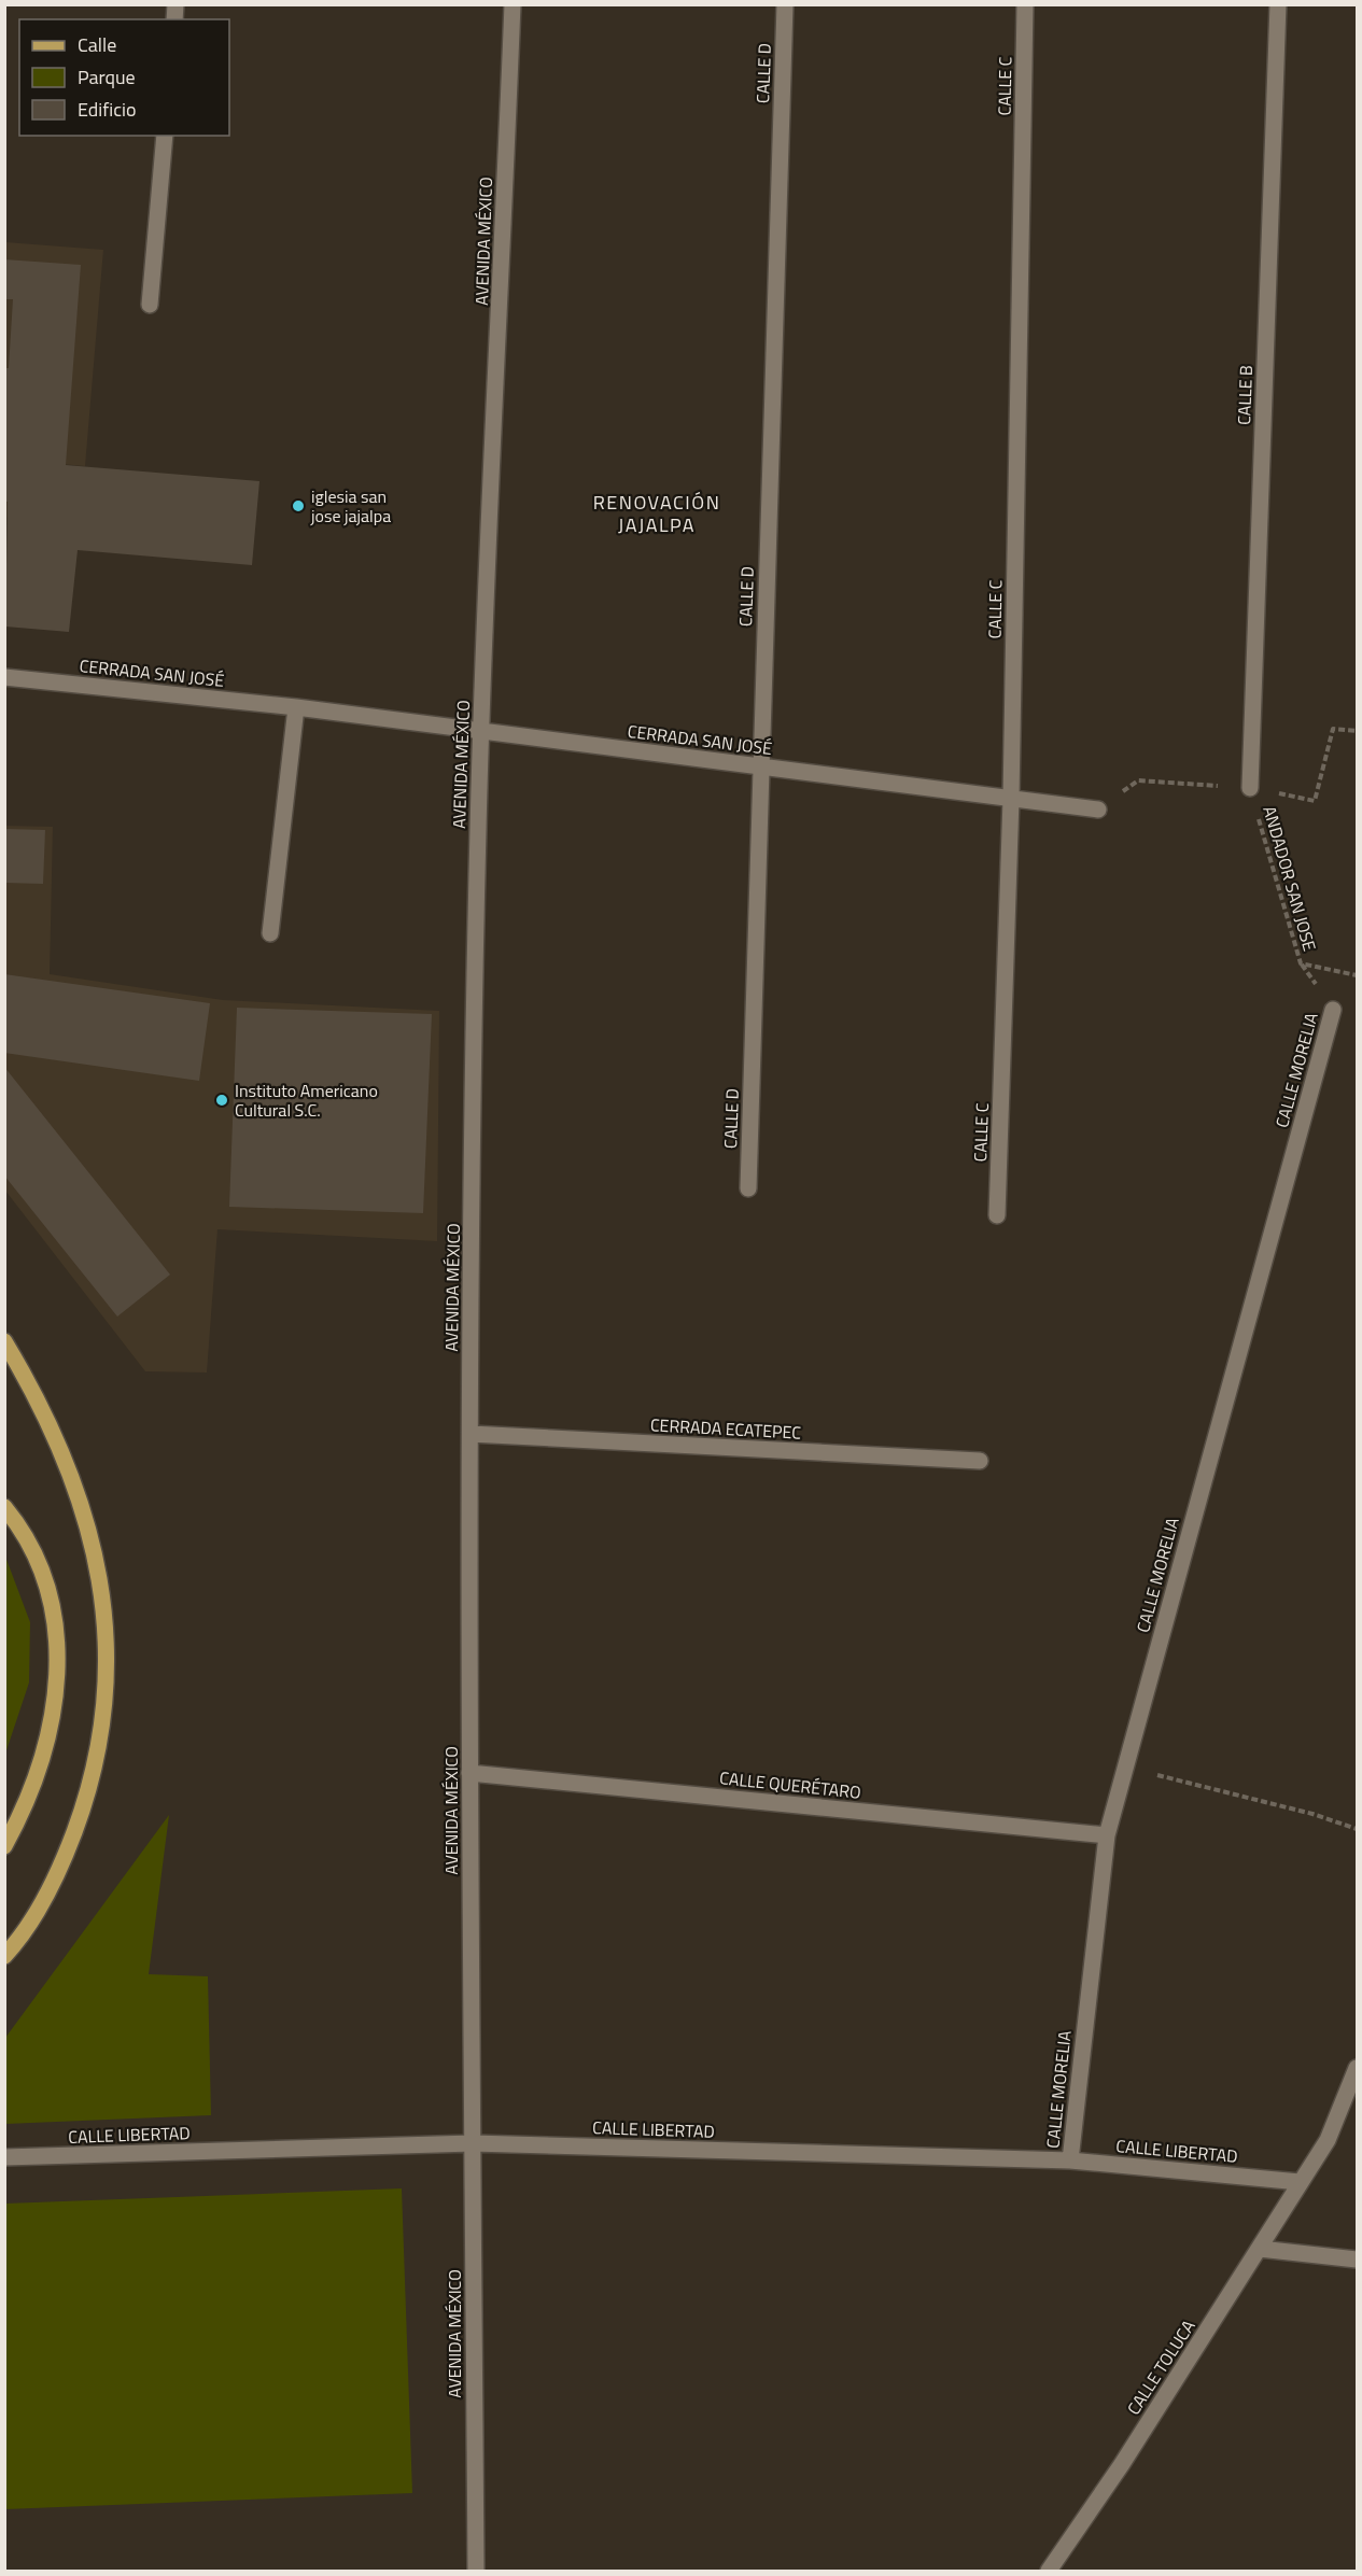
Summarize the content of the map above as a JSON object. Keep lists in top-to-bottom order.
{
  "streets": {
    "street": [
      "CALLE D",
      "CALLE C",
      "AVENIDA MÉXICO",
      "CALLE B",
      "CERRADA SAN JOSÉ",
      "CALLE MORELIA",
      "CERRADA ECATEPEC",
      "CALLE QUERÉTARO",
      "CALLE LIBERTAD",
      "CALLE TOLUCA"
    ],
    "path": ["ANDADOR SAN JOSE"]
  },
  "crossings": [
    ["CALLE D", "CERRADA SAN JOSÉ"],
    ["CALLE C", "CERRADA SAN JOSÉ"],
    ["AVENIDA MÉXICO", "CERRADA SAN JOSÉ"],
    ["AVENIDA MÉXICO", "CERRADA ECATEPEC"],
    ["AVENIDA MÉXICO", "CALLE QUERÉTARO"],
    ["AVENIDA MÉXICO", "CALLE LIBERTAD"],
    ["CALLE B", "ANDADOR SAN JOSE"],
    ["CERRADA SAN JOSÉ", "ANDADOR SAN JOSE"],
    ["CALLE MORELIA", "CALLE QUERÉTARO"],
    ["CALLE MORELIA", "CALLE LIBERTAD"],
    ["CALLE LIBERTAD", "CALLE TOLUCA"]
  ],
  "districts": ["RENOVACIÓN JAJALPA"],
  "places": ["iglesia san jose jajalpa", "Instituto Americano Cultural S.C."],
  "legend": ["Calle", "Parque", "Edificio"]
}
